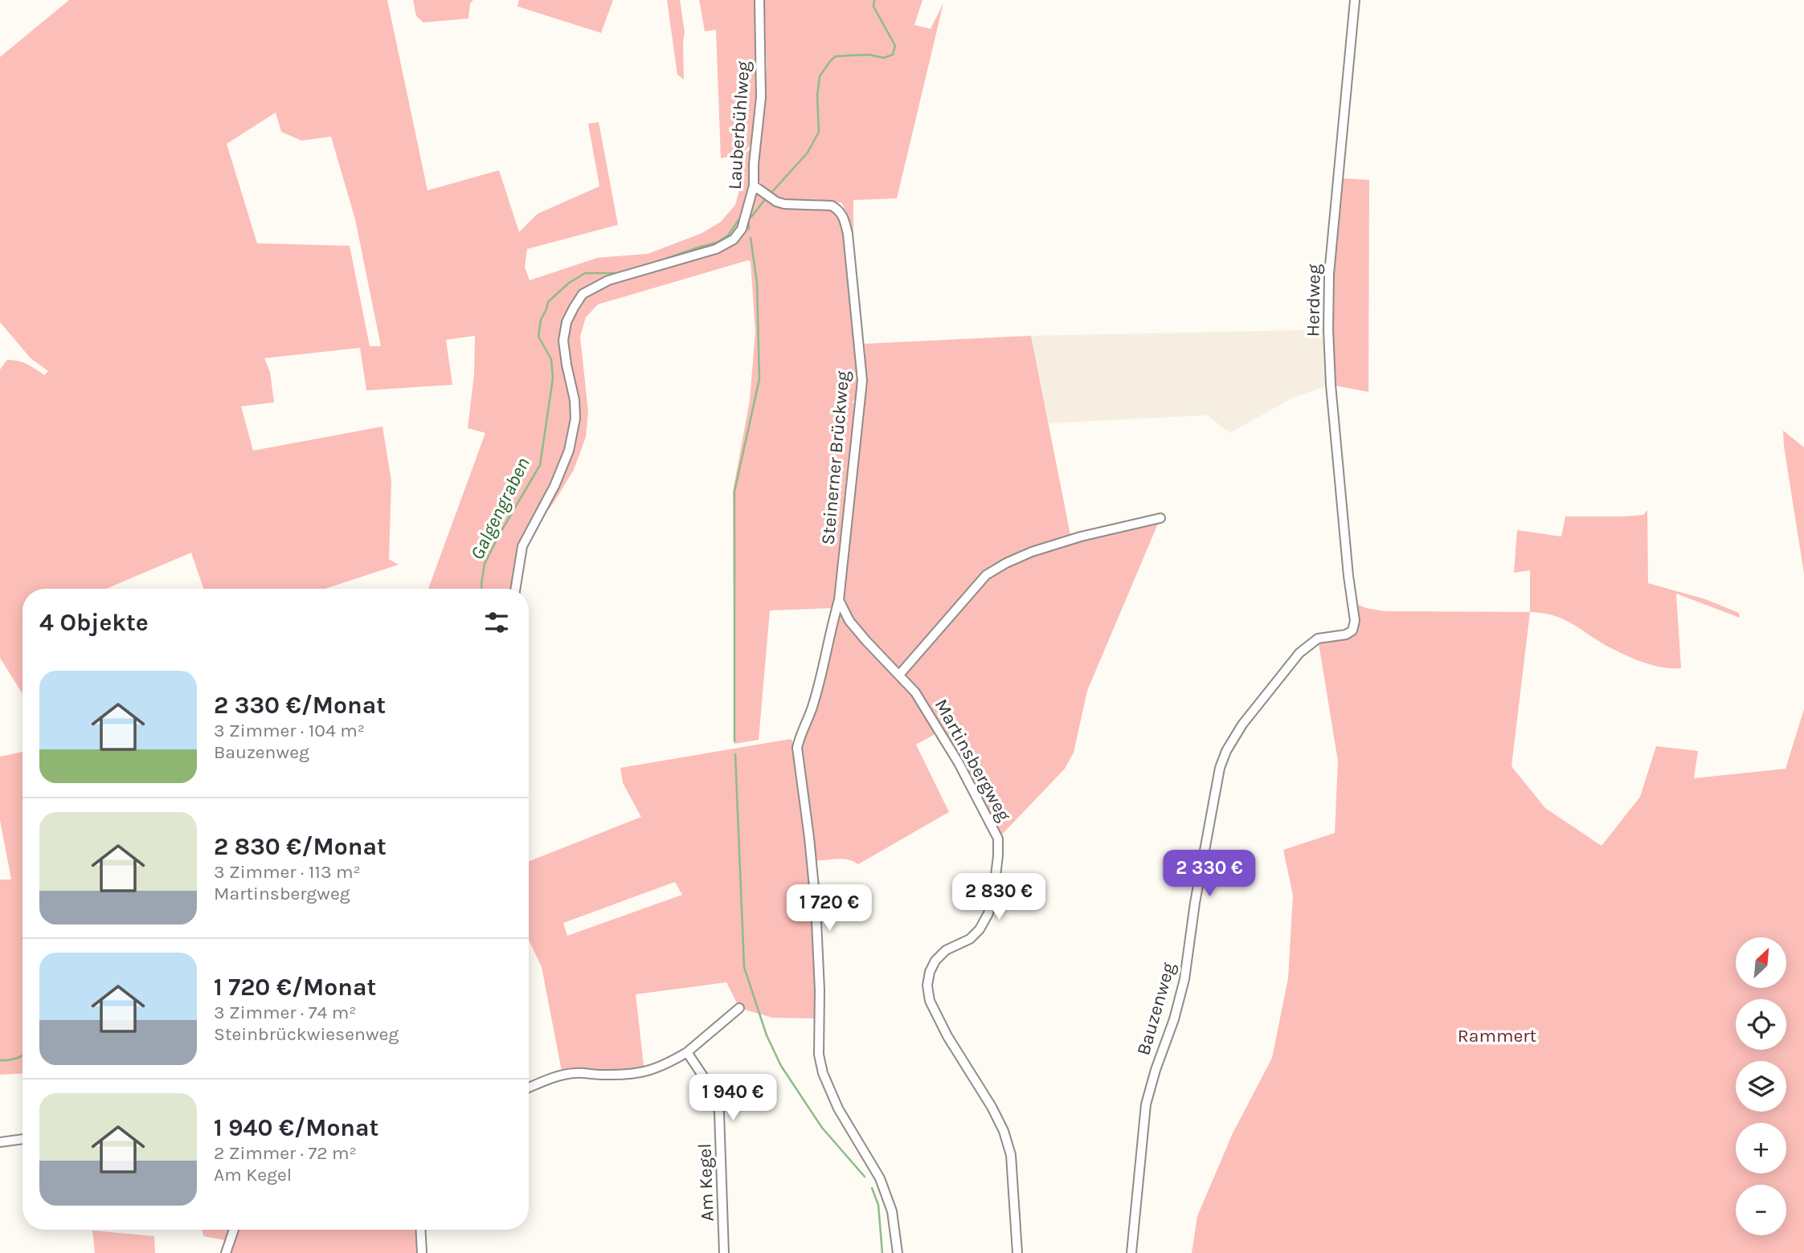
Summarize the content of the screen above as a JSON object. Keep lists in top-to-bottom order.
{
  "streets": {
    "street": [
      "Lauberbühlweg",
      "Herdweg",
      "Steinerner Brückweg",
      "Martinsbergweg",
      "Bauzenweg",
      "Am Kegel"
    ]
  },
  "crossings": [
    ["Lauberbühlweg", "Steinerner Brückweg"],
    ["Herdweg", "Bauzenweg"],
    ["Steinerner Brückweg", "Martinsbergweg"]
  ],
  "water": ["Galgengraben"],
  "parks": ["Rammert"],
  "north": "top right",
  "page": {
    "heading": "4 Objekte",
    "list": [
      {
        "name": "2 330 €/Monat",
        "note": "3 Zimmer · 104 m² · Bauzenweg"
      },
      {
        "name": "2 830 €/Monat",
        "note": "3 Zimmer · 113 m² · Martinsbergweg"
      },
      {
        "name": "1 720 €/Monat",
        "note": "3 Zimmer · 74 m² · Steinbrückwiesenweg"
      },
      {
        "name": "1 940 €/Monat",
        "note": "2 Zimmer · 72 m² · Am Kegel"
      }
    ],
    "price": [
      "2 330 €",
      "2 830 €",
      "1 720 €",
      "1 940 €"
    ],
    "map_buttons": ["+", "−"]
  }
}
